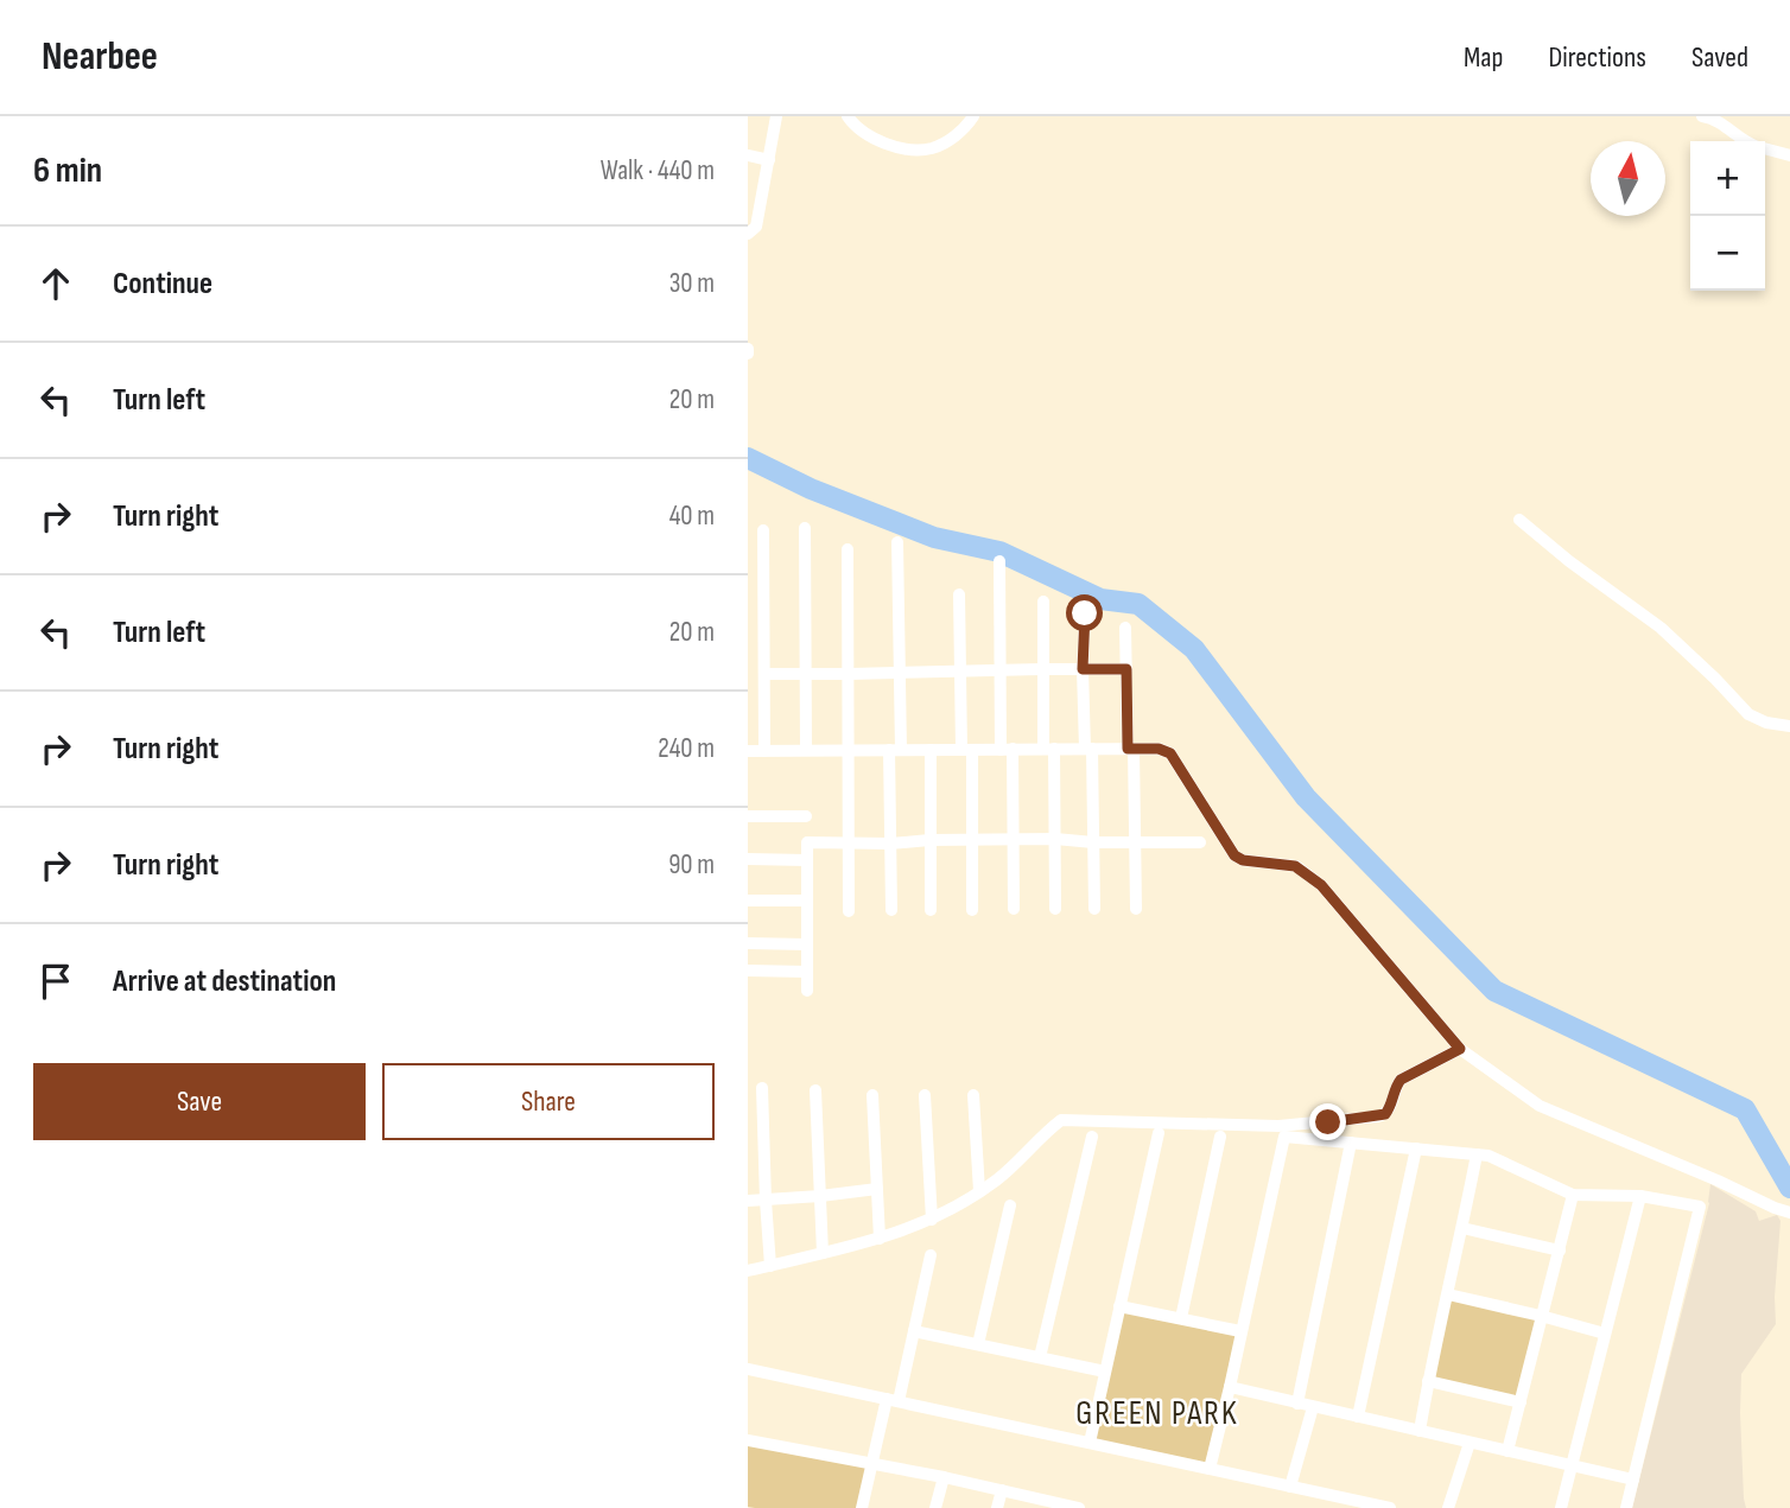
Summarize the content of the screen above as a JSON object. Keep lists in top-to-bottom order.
{
  "districts": ["GREEN PARK"],
  "north": "top",
  "page": {
    "header": "Nearbee",
    "nav": ["Map", "Directions", "Saved"],
    "heading": ["6 min", "Walk · 440 m"],
    "map_buttons": ["+", "−"],
    "list": [
      ["Continue", "30 m"],
      ["Turn left", "20 m"],
      ["Turn right", "40 m"],
      ["Turn left", "20 m"],
      ["Turn right", "240 m"],
      ["Turn right", "90 m"],
      "Arrive at destination"
    ],
    "buttons": ["Save", "Share"]
  }
}
